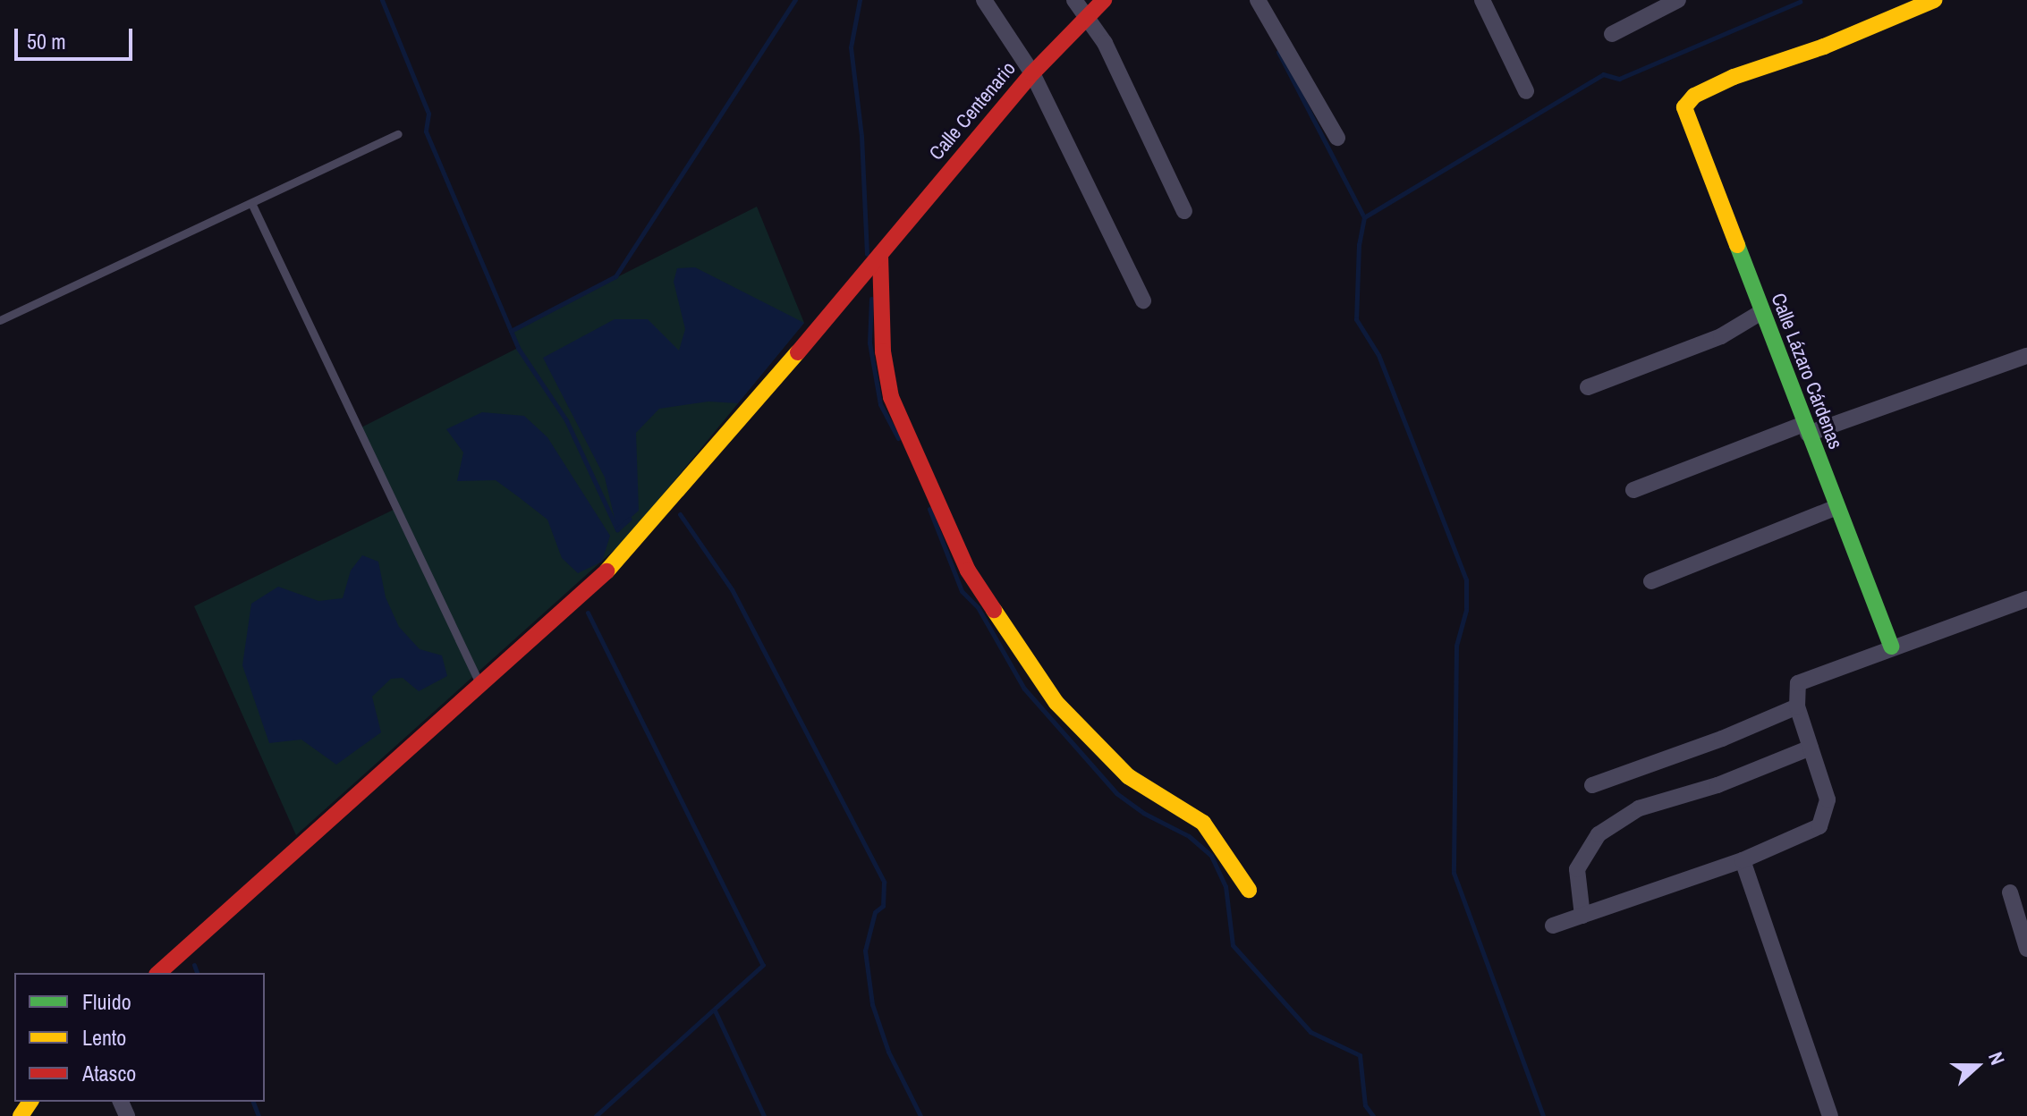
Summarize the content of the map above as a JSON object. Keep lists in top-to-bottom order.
{
  "streets": {
    "street": ["Calle Centenario", "Calle Lázaro Cárdenas"]
  },
  "legend": ["Fluido", "Lento", "Atasco"],
  "scale_bar": "50 m",
  "north": "right"
}
